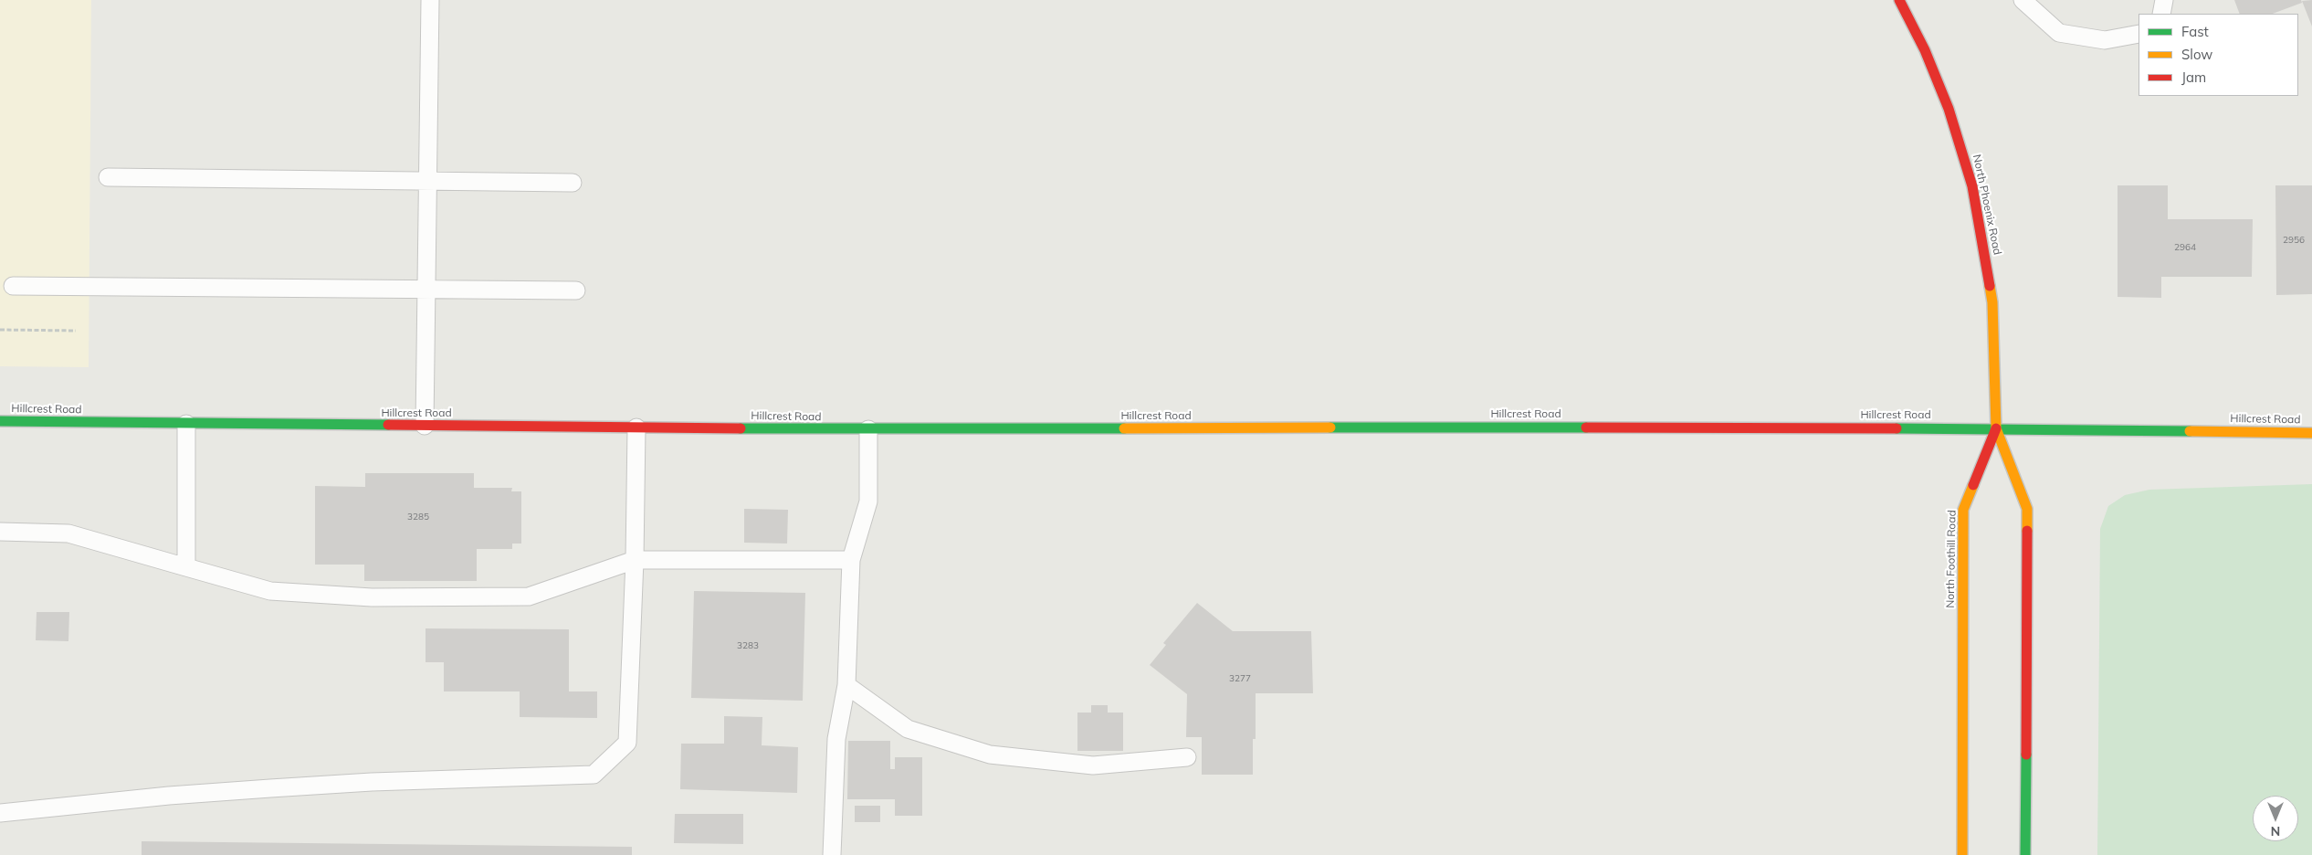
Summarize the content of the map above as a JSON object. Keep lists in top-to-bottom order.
{
  "streets": {
    "street": ["North Phoenix Road", "Hillcrest Road", "North Foothill Road"]
  },
  "crossings": [
    ["North Phoenix Road", "Hillcrest Road"],
    ["North Phoenix Road", "North Foothill Road"],
    ["Hillcrest Road", "North Foothill Road"]
  ],
  "house_numbers": [
    "2956",
    "2964",
    "3285",
    "3283",
    "3277"
  ],
  "legend": ["Fast", "Slow", "Jam"],
  "north": "bottom"
}
